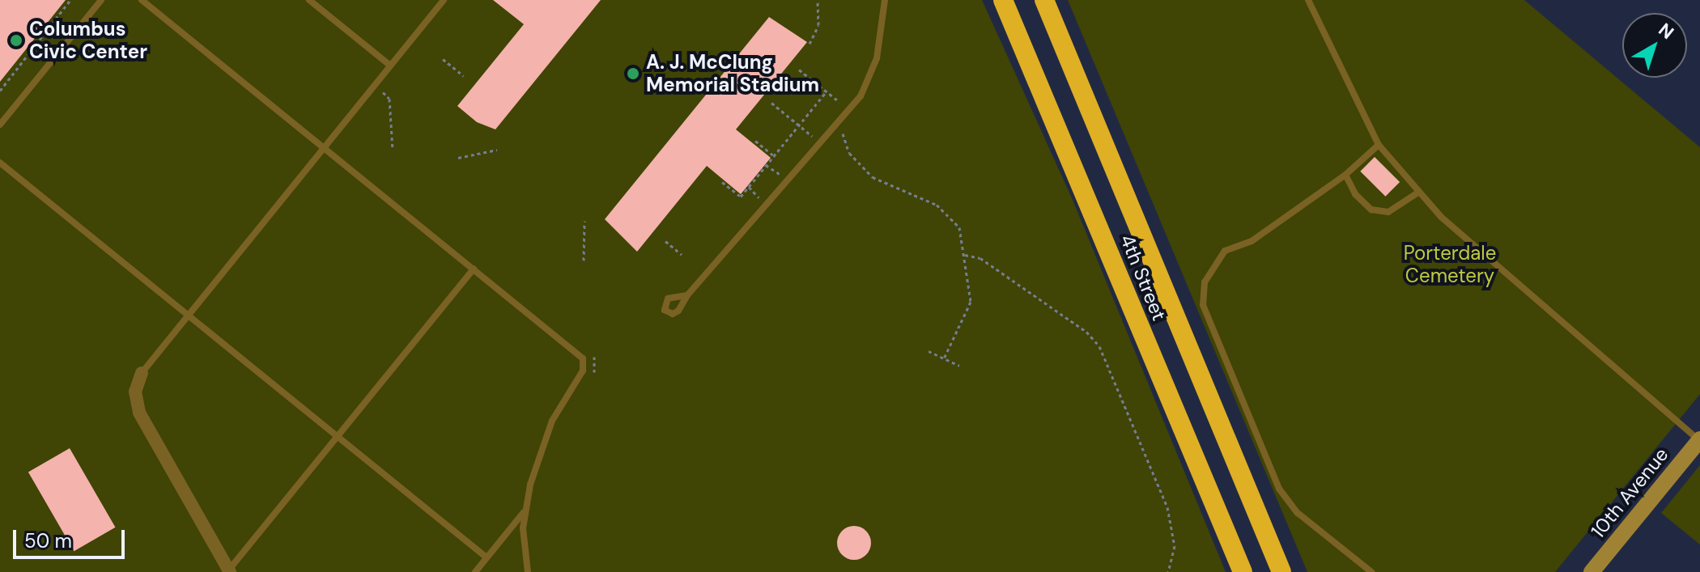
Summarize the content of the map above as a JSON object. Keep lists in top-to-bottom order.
{
  "streets": {
    "highway": ["4th Street"],
    "main road": ["10th Avenue"]
  },
  "parks": ["Porterdale Cemetery"],
  "places": ["Columbus Civic Center", "A. J. McClung Memorial Stadium"],
  "scale_bar": "50 m",
  "north": "top right"
}
